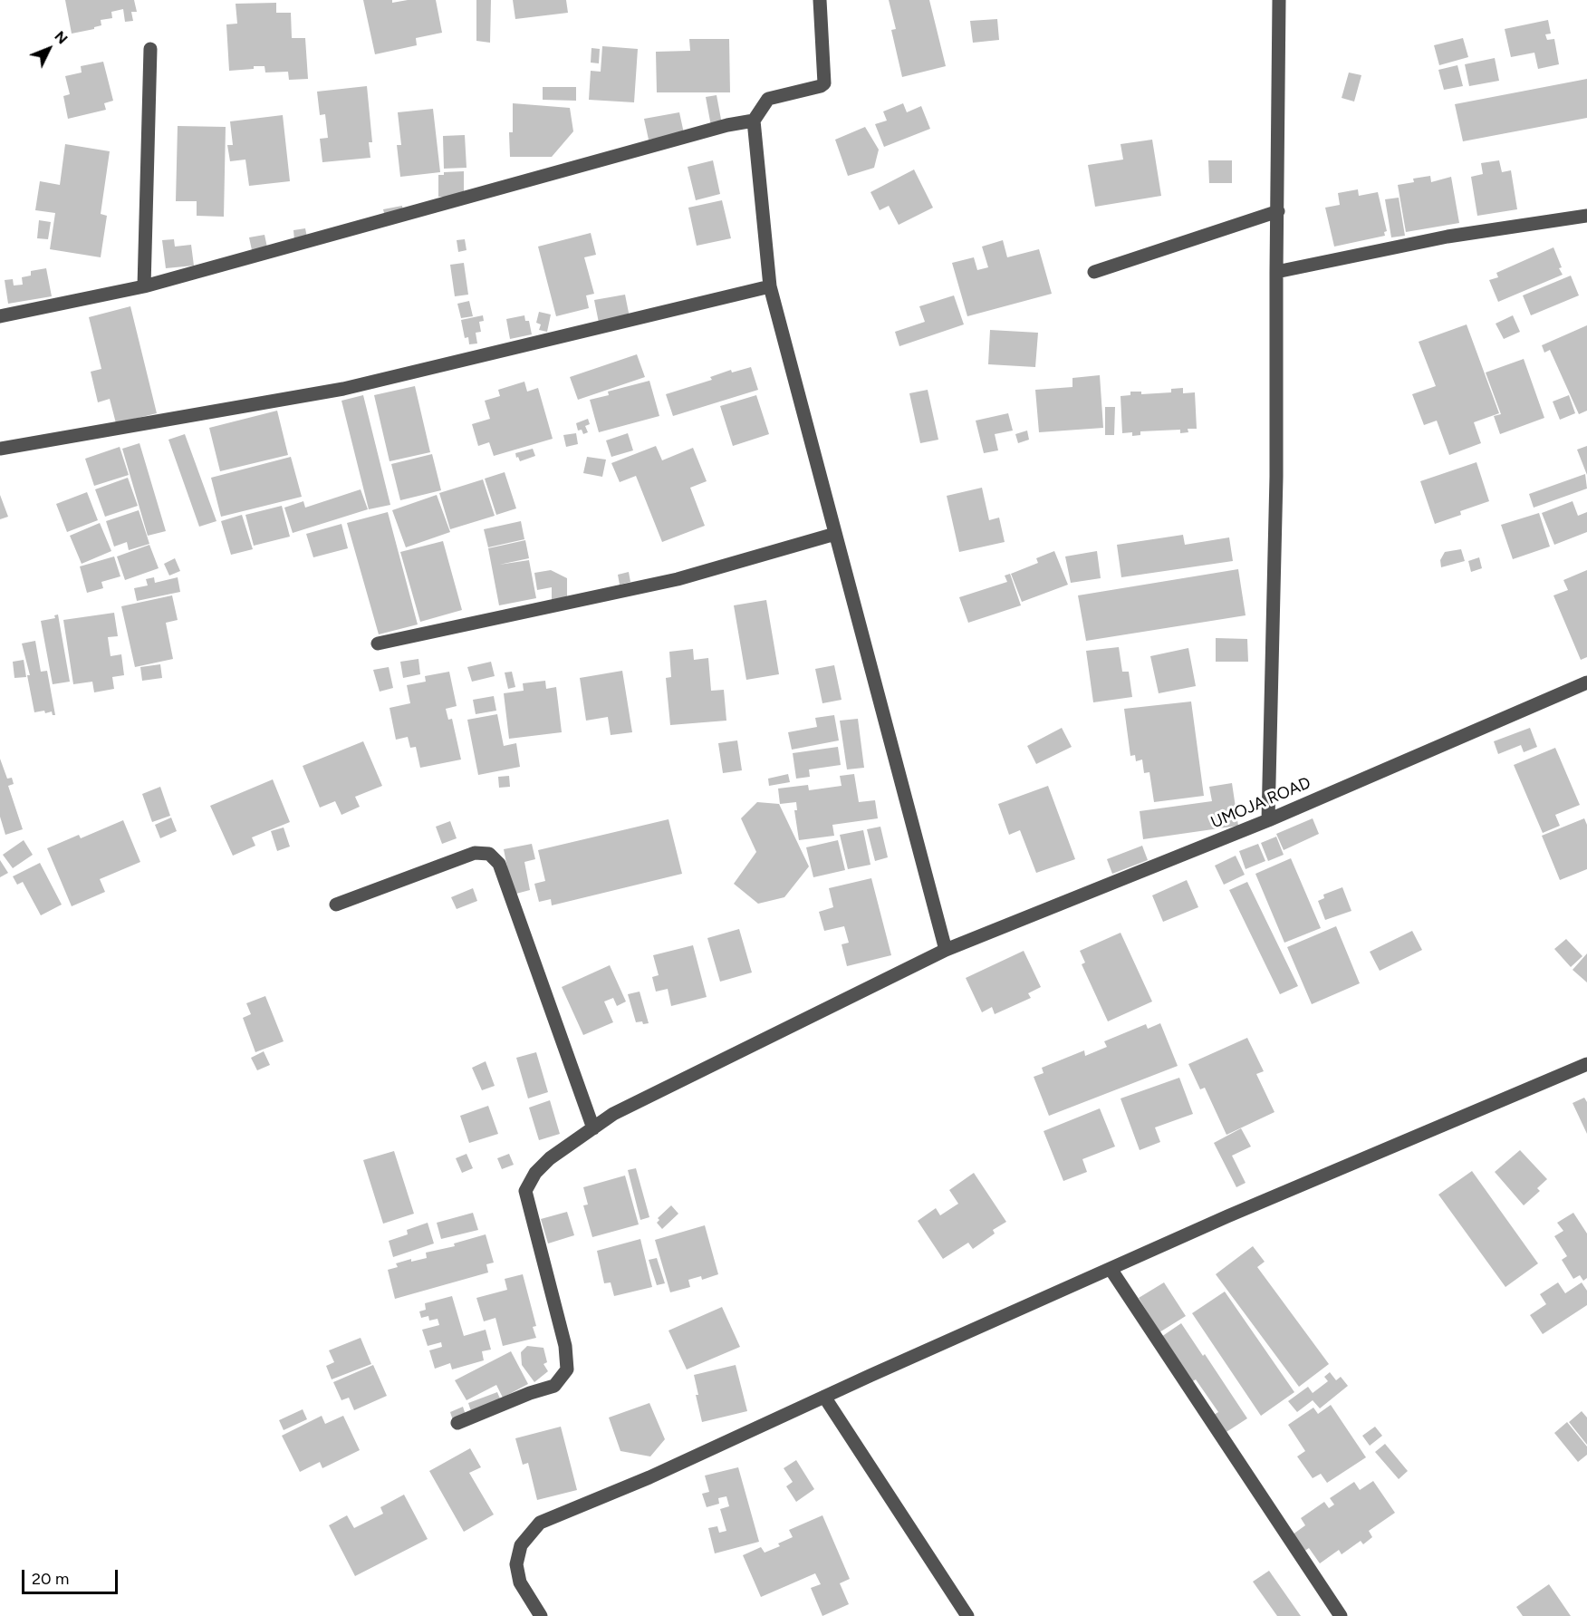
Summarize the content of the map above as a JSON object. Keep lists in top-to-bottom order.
{
  "streets": {
    "street": ["UMOJA ROAD"]
  },
  "scale_bar": "20 m",
  "north": "top right"
}
